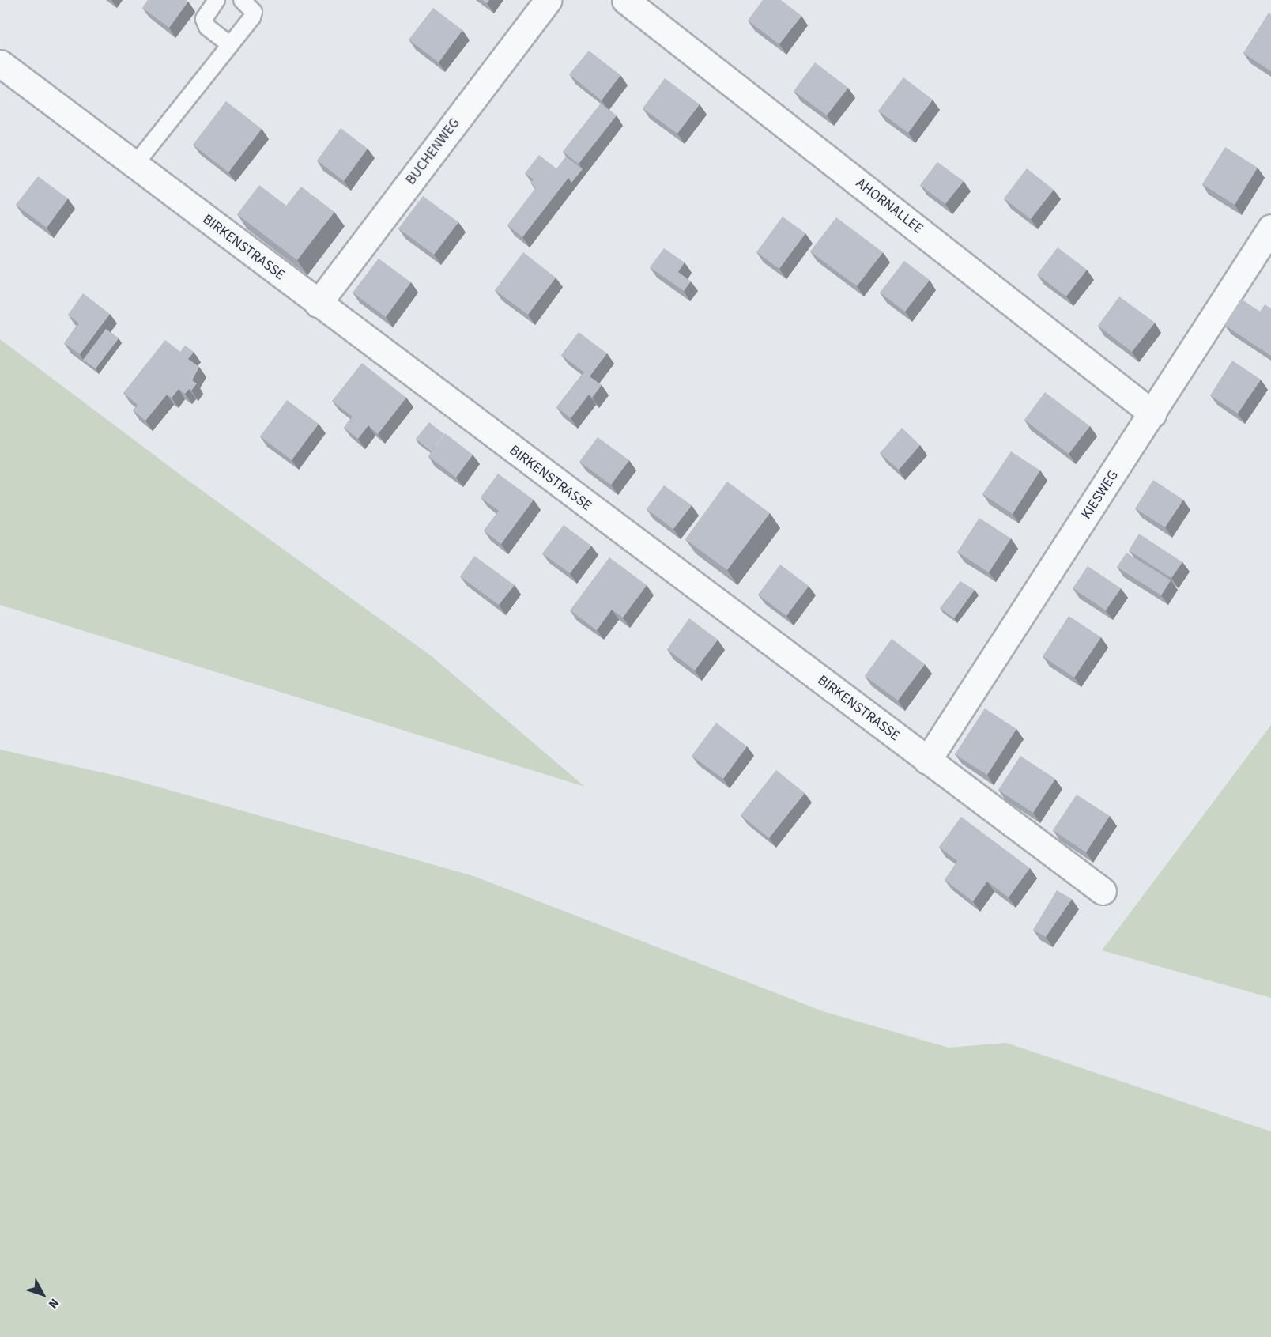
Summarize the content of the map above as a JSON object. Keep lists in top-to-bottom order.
{
  "streets": {
    "street": [
      "BUCHENWEG",
      "AHORNALLEE",
      "BIRKENSTRASSE",
      "KIESWEG"
    ]
  },
  "crossings": [
    ["BUCHENWEG", "BIRKENSTRASSE"],
    ["AHORNALLEE", "KIESWEG"],
    ["BIRKENSTRASSE", "KIESWEG"]
  ],
  "north": "bottom right"
}
